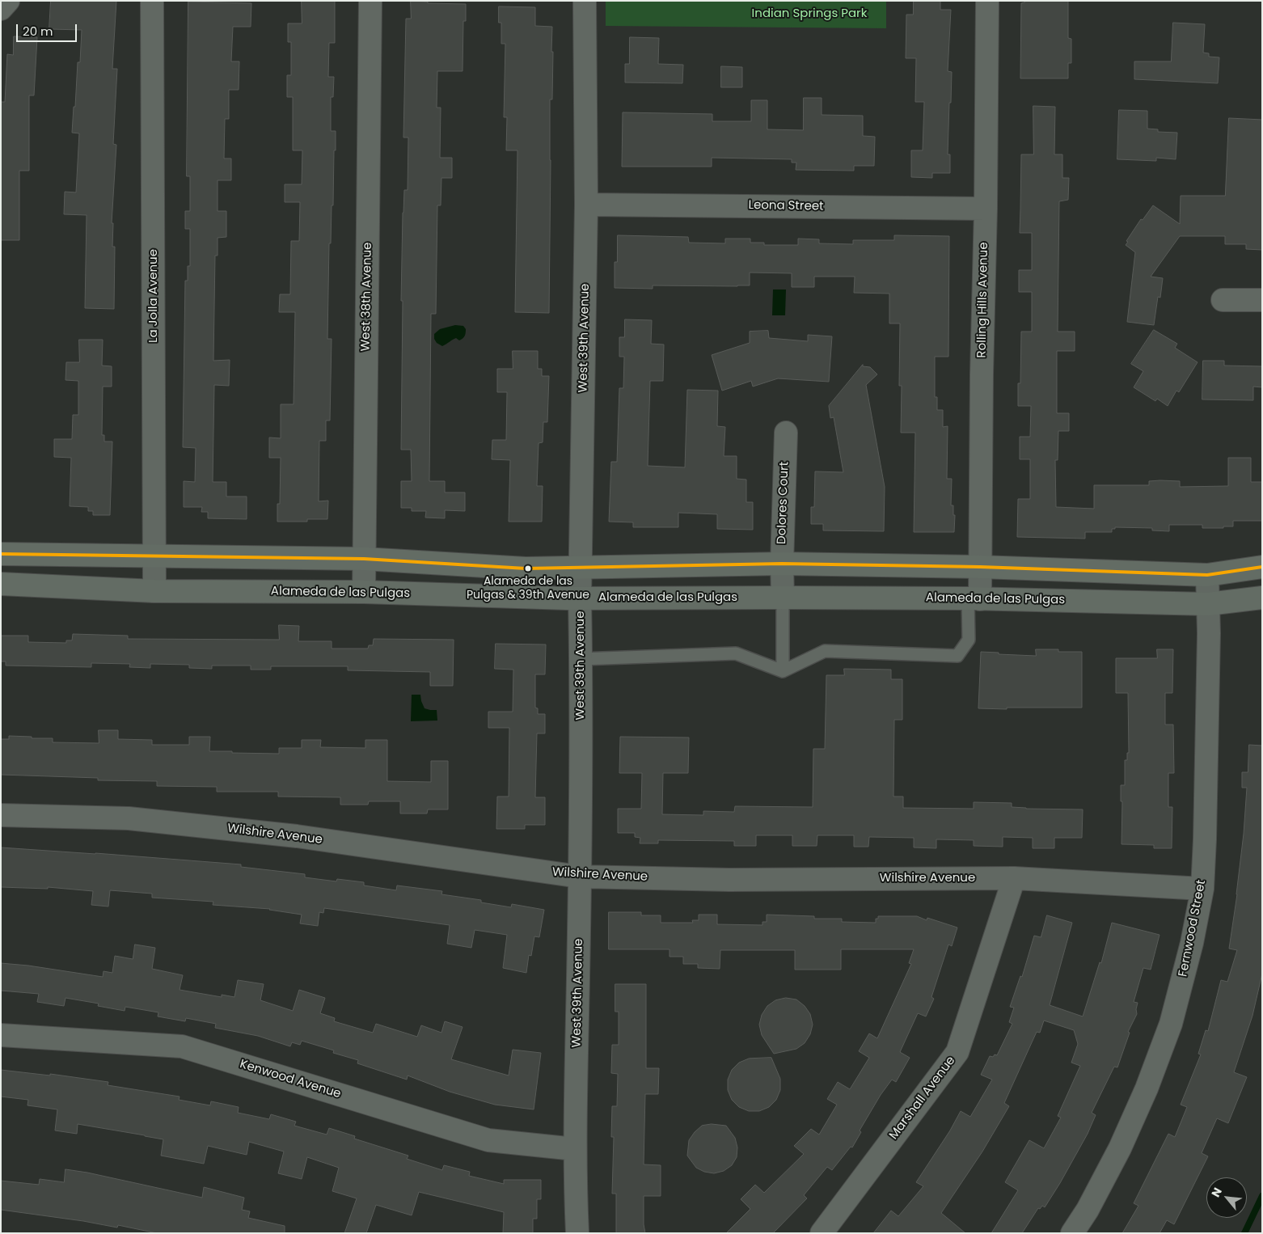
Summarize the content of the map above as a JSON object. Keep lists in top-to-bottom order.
{
  "streets": {
    "main road": ["Alameda de las Pulgas"],
    "street": [
      "Leona Street",
      "La Jolla Avenue",
      "West 38th Avenue",
      "Rolling Hills Avenue",
      "West 39th Avenue",
      "Dolores Court",
      "Wilshire Avenue",
      "Fernwood Street",
      "Kenwood Avenue",
      "Marshall Avenue"
    ]
  },
  "crossings": [
    ["Leona Street", "Rolling Hills Avenue"],
    ["Leona Street", "West 39th Avenue"],
    ["La Jolla Avenue", "Alameda de las Pulgas"],
    ["West 38th Avenue", "Alameda de las Pulgas"],
    ["Rolling Hills Avenue", "Alameda de las Pulgas"],
    ["West 39th Avenue", "Alameda de las Pulgas"],
    ["West 39th Avenue", "Wilshire Avenue"],
    ["West 39th Avenue", "Kenwood Avenue"],
    ["Dolores Court", "Alameda de las Pulgas"],
    ["Alameda de las Pulgas", "Fernwood Street"],
    ["Wilshire Avenue", "Fernwood Street"],
    ["Wilshire Avenue", "Marshall Avenue"]
  ],
  "parks": ["Indian Springs Park"],
  "places": ["Alameda de las Pulgas & 39th Avenue"],
  "scale_bar": "20 m",
  "north": "top left"
}
